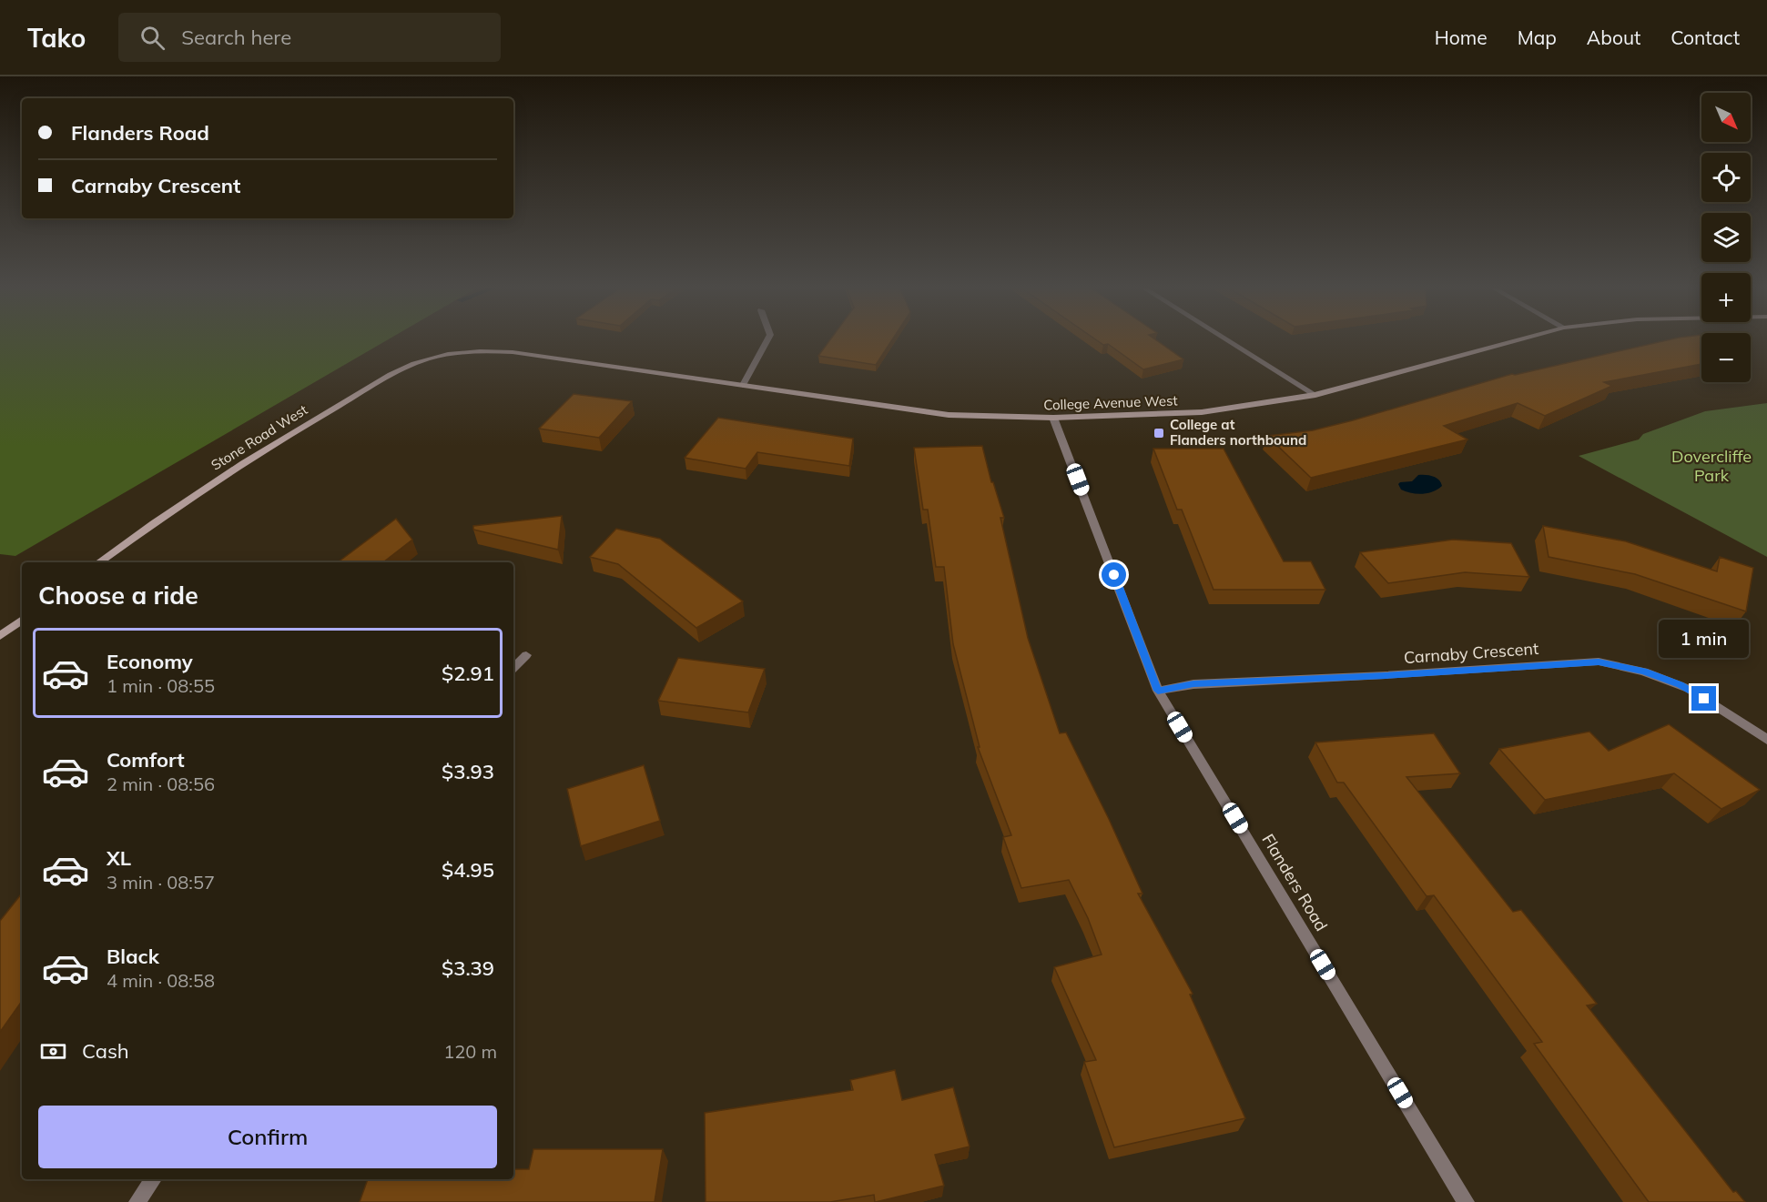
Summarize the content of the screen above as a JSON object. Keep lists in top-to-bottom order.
{
  "streets": {
    "street": [
      "College Avenue West",
      "Stone Road West",
      "Carnaby Crescent",
      "Flanders Road"
    ]
  },
  "crossings": [
    ["College Avenue West", "Stone Road West"],
    ["College Avenue West", "Flanders Road"],
    ["Carnaby Crescent", "Flanders Road"]
  ],
  "parks": ["Dovercliffe Park"],
  "places": {
    "transit": ["College at Flanders northbound"]
  },
  "north": "bottom right",
  "page": {
    "header": "Tako",
    "search": "Search here",
    "nav": [
      "Home",
      "Map",
      "About",
      "Contact"
    ],
    "map_buttons": ["+", "−"],
    "banner": ["Flanders Road", "Carnaby Crescent"],
    "heading": "Choose a ride",
    "bubble": "1 min",
    "list": [
      {
        "name": "Economy",
        "note": "1 min · 08:55",
        "value": "$2.91"
      },
      {
        "name": "Comfort",
        "note": "2 min · 08:56",
        "value": "$3.93"
      },
      {
        "name": "XL",
        "note": "3 min · 08:57",
        "value": "$4.95"
      },
      {
        "name": "Black",
        "note": "4 min · 08:58",
        "value": "$3.39"
      }
    ],
    "pay": ["Cash", "120 m"],
    "buttons": "Confirm"
  }
}
